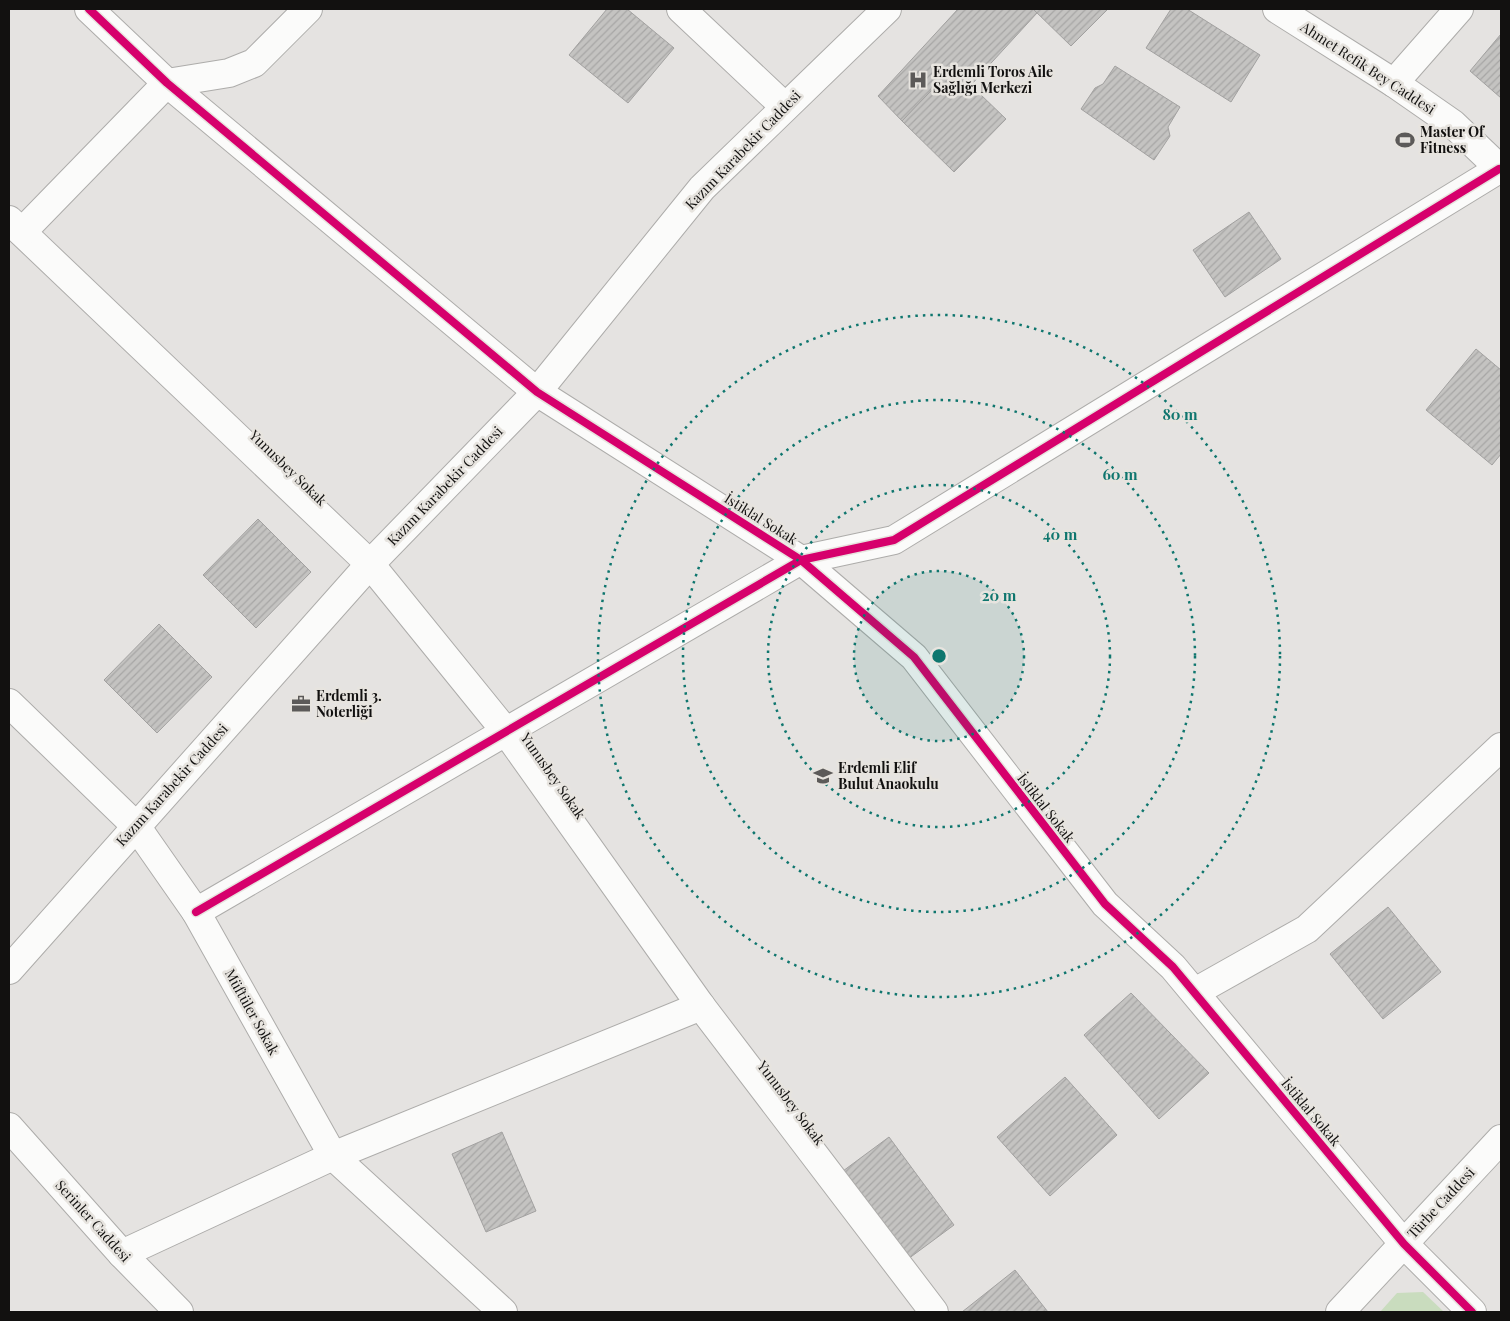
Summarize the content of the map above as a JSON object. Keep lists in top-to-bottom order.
{
  "streets": {
    "street": [
      "Ahmet Refik Bey Caddesi",
      "Kazım Karabekir Caddesi",
      "Yunusbey Sokak",
      "İstiklal Sokak",
      "Müftüler Sokak",
      "Türbe Caddesi",
      "Serinler Caddesi"
    ]
  },
  "crossings": [
    ["Kazım Karabekir Caddesi", "Yunusbey Sokak"],
    ["Kazım Karabekir Caddesi", "İstiklal Sokak"],
    ["Kazım Karabekir Caddesi", "Müftüler Sokak"],
    ["İstiklal Sokak", "Türbe Caddesi"]
  ],
  "places": {
    "hospital": ["Erdemli Toros Aile Sağlığı Merkezi"],
    "sports": ["Master Of Fitness"],
    "office": ["Erdemli 3. Noterliği"],
    "school or university": ["Erdemli Elif Bulut Anaokulu"]
  },
  "rings": [
    "80 m",
    "60 m",
    "40 m",
    "20 m"
  ]
}
